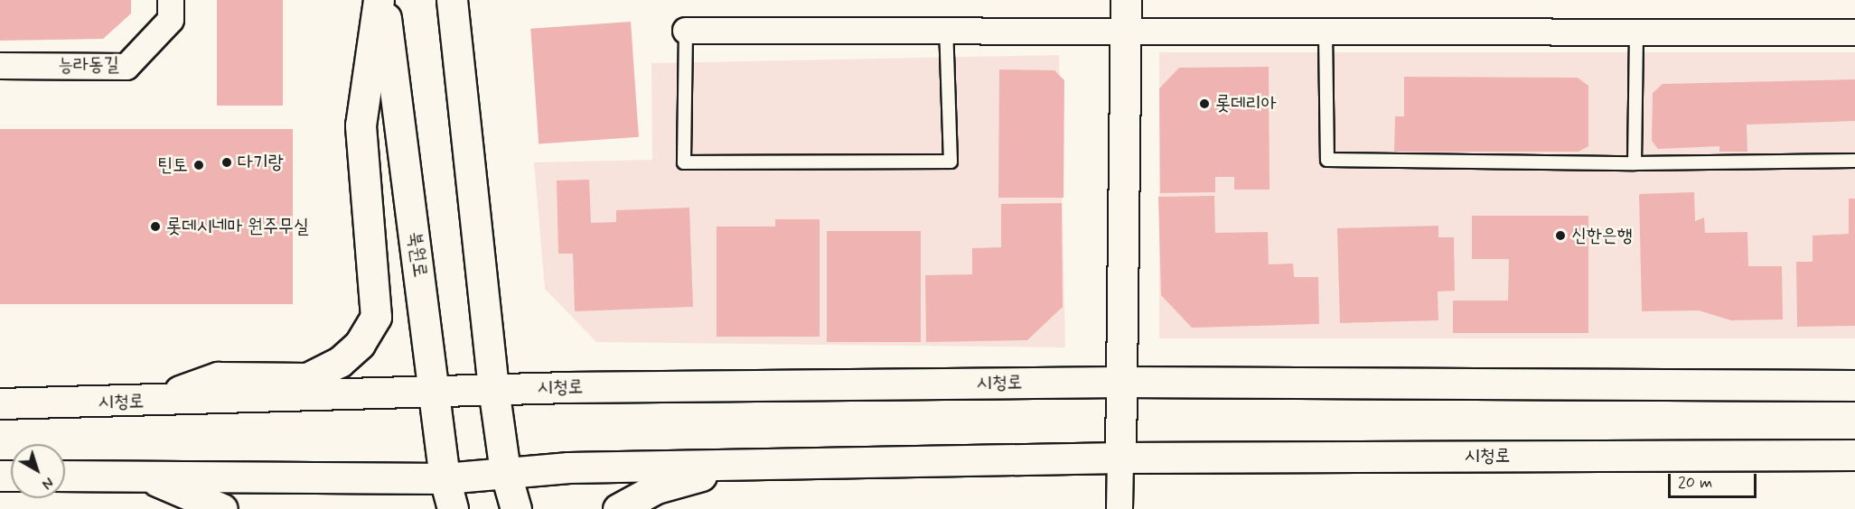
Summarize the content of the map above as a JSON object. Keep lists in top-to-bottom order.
{
  "streets": {
    "street": ["능라동길", "북원로", "시청로"]
  },
  "crossings": [
    ["북원로", "시청로"]
  ],
  "places": [
    "롯데리아",
    "다기랑",
    "틴토",
    "롯데시네마 원주무실",
    "신한은행"
  ],
  "scale_bar": "20 m",
  "north": "bottom right"
}
